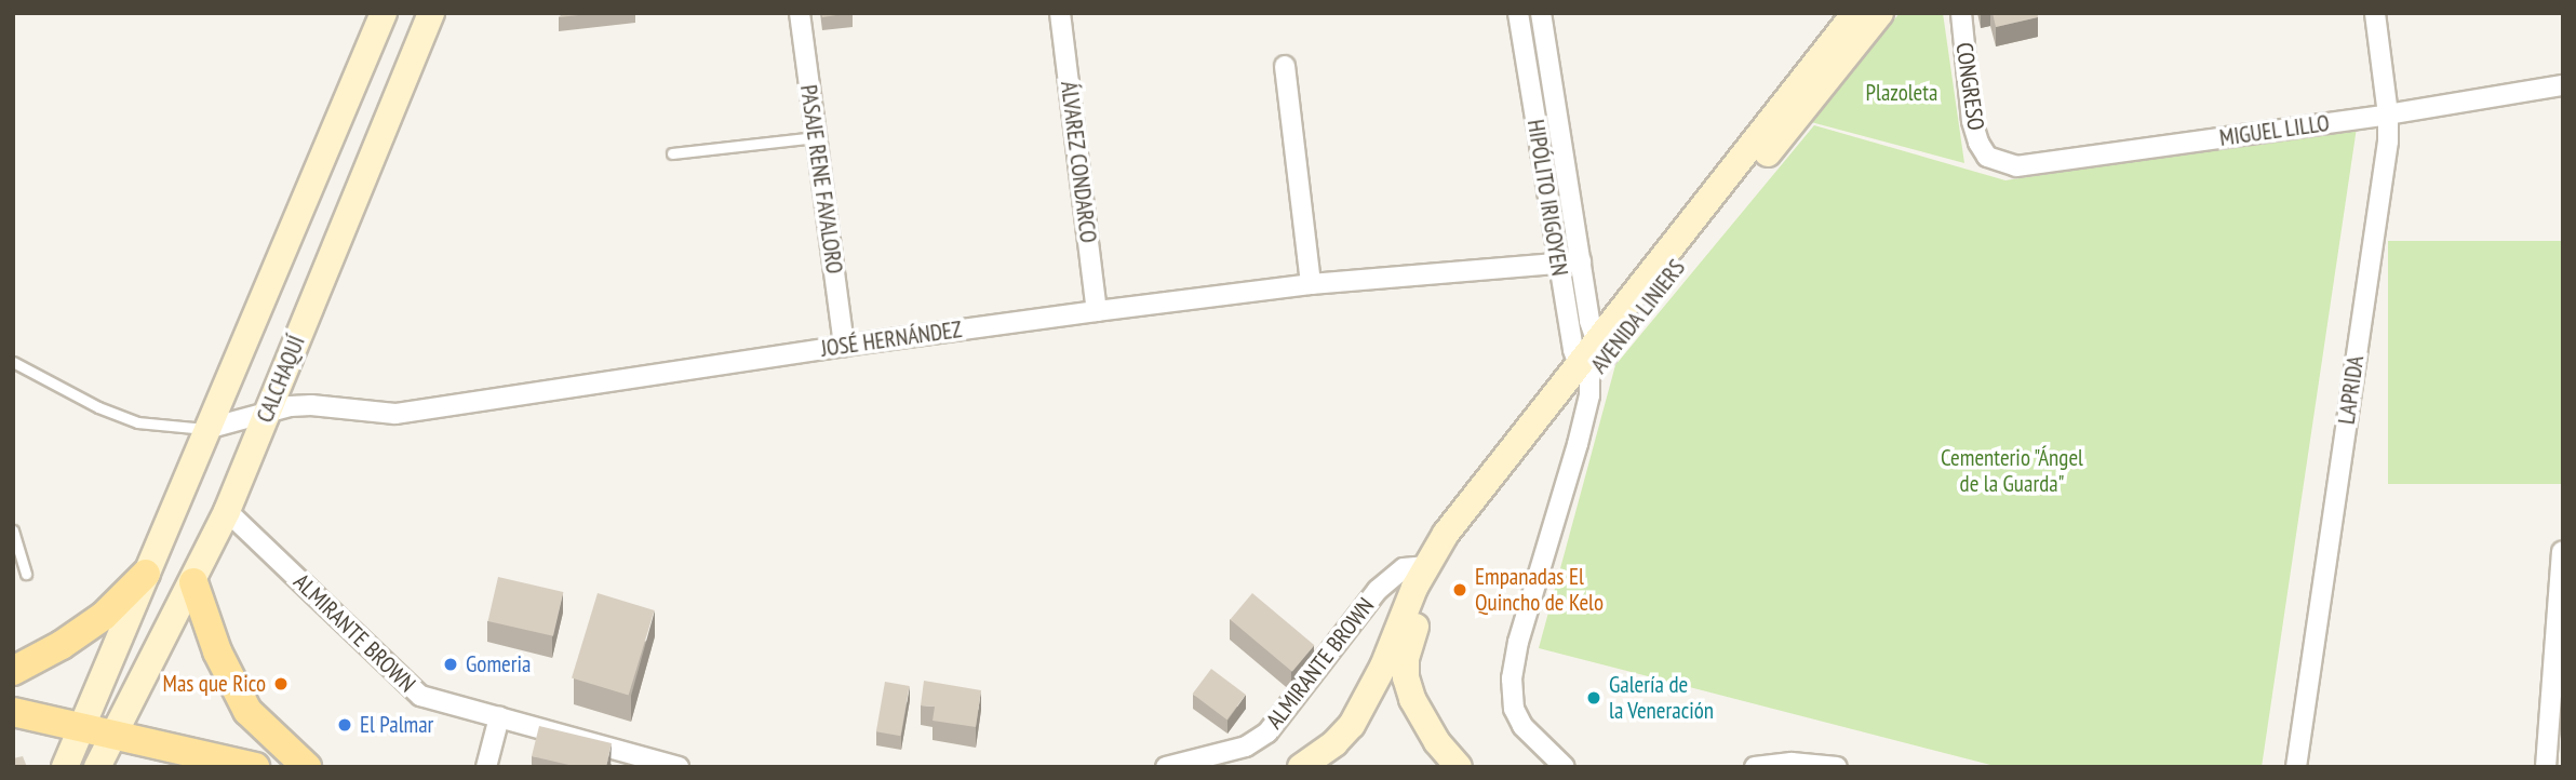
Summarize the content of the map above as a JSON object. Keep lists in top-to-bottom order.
{
  "streets": {
    "main road": ["AVENIDA LINIERS", "CALCHAQUÍ"],
    "street": [
      "CONGRESO",
      "MIGUEL LILLO",
      "ÁLVAREZ CONDARCO",
      "PASAJE RENE FAVALORO",
      "HIPÓLITO IRIGOYEN",
      "JOSÉ HERNÁNDEZ",
      "LAPRIDA",
      "ALMIRANTE BROWN"
    ]
  },
  "crossings": [
    ["CONGRESO", "MIGUEL LILLO"],
    ["MIGUEL LILLO", "LAPRIDA"],
    ["ÁLVAREZ CONDARCO", "JOSÉ HERNÁNDEZ"],
    ["PASAJE RENE FAVALORO", "JOSÉ HERNÁNDEZ"],
    ["HIPÓLITO IRIGOYEN", "AVENIDA LINIERS"],
    ["HIPÓLITO IRIGOYEN", "JOSÉ HERNÁNDEZ"],
    ["AVENIDA LINIERS", "ALMIRANTE BROWN"],
    ["JOSÉ HERNÁNDEZ", "CALCHAQUÍ"],
    ["CALCHAQUÍ", "ALMIRANTE BROWN"]
  ],
  "parks": ["Plazoleta", "Cementerio \"Ángel de la Guarda\""],
  "places": [
    "Empanadas El Quincho de Kelo",
    "Gomeria",
    "Mas que Rico",
    "Galería de la Veneración",
    "El Palmar"
  ]
}
